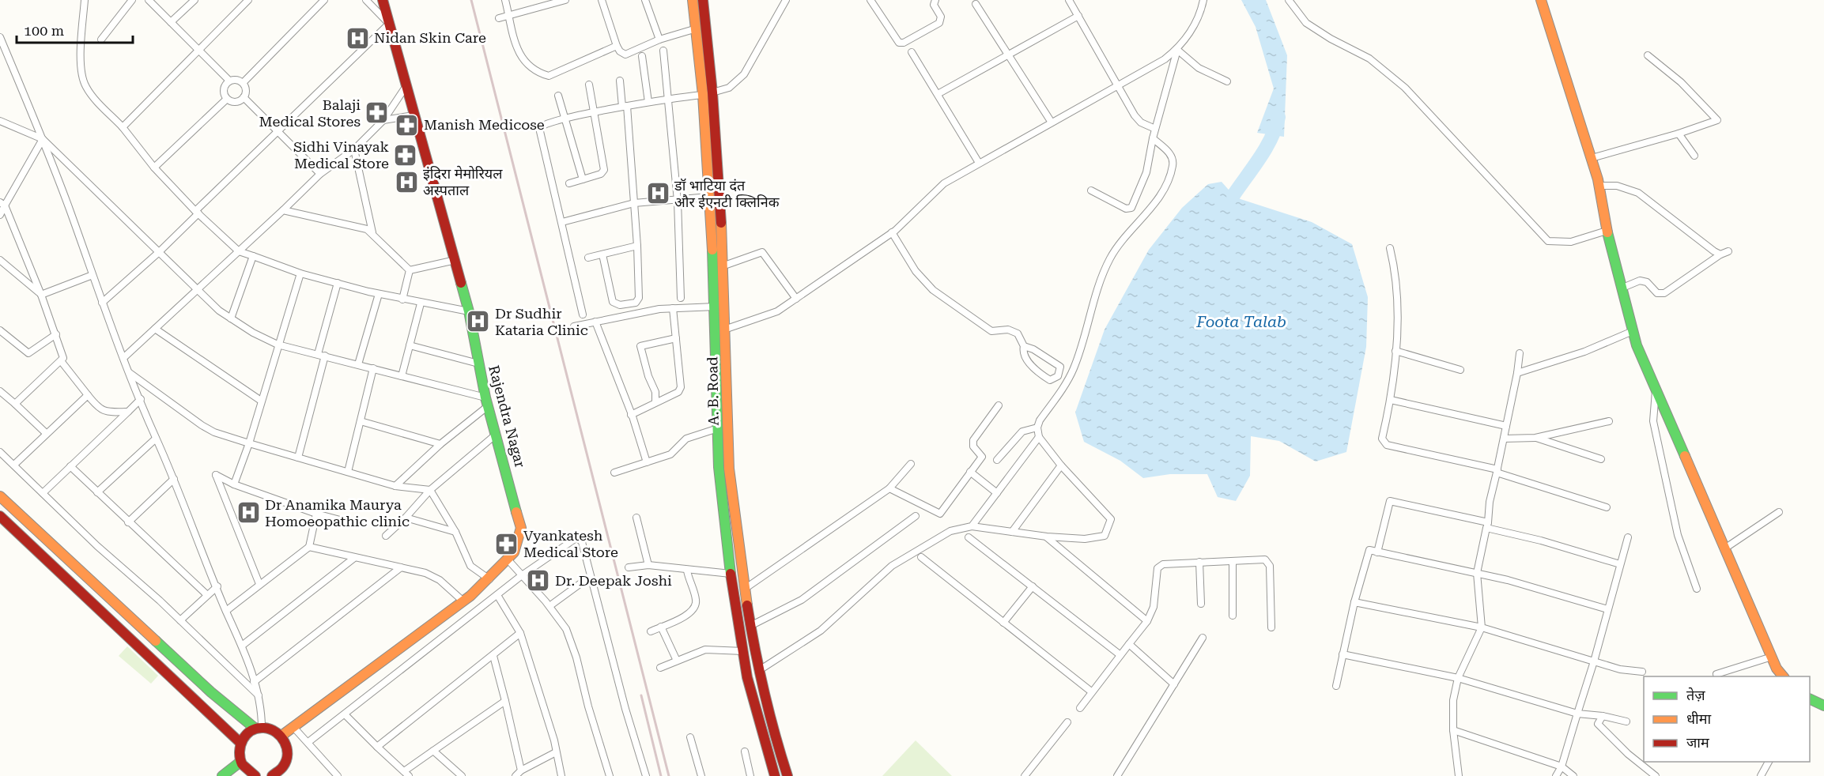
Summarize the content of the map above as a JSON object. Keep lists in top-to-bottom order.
{
  "streets": {
    "main road": ["A. B. Road", "Rajendra Nagar"]
  },
  "water": ["Foota Talab"],
  "places": {
    "hospital": [
      "Nidan Skin Care",
      "इंदिरा मेमोरियल अस्पताल",
      "डॉ भाटिया दंत और ईएनटी क्लिनिक",
      "Dr Sudhir Kataria Clinic",
      "Dr Anamika Maurya Homoeopathic clinic",
      "Dr. Deepak Joshi"
    ],
    "pharmacy": [
      "Balaji Medical Stores",
      "Manish Medicose",
      "Sidhi Vinayak Medical Store",
      "Vyankatesh Medical Store"
    ]
  },
  "legend": ["तेज़", "धीमा", "जाम"],
  "scale_bar": "100 m"
}
